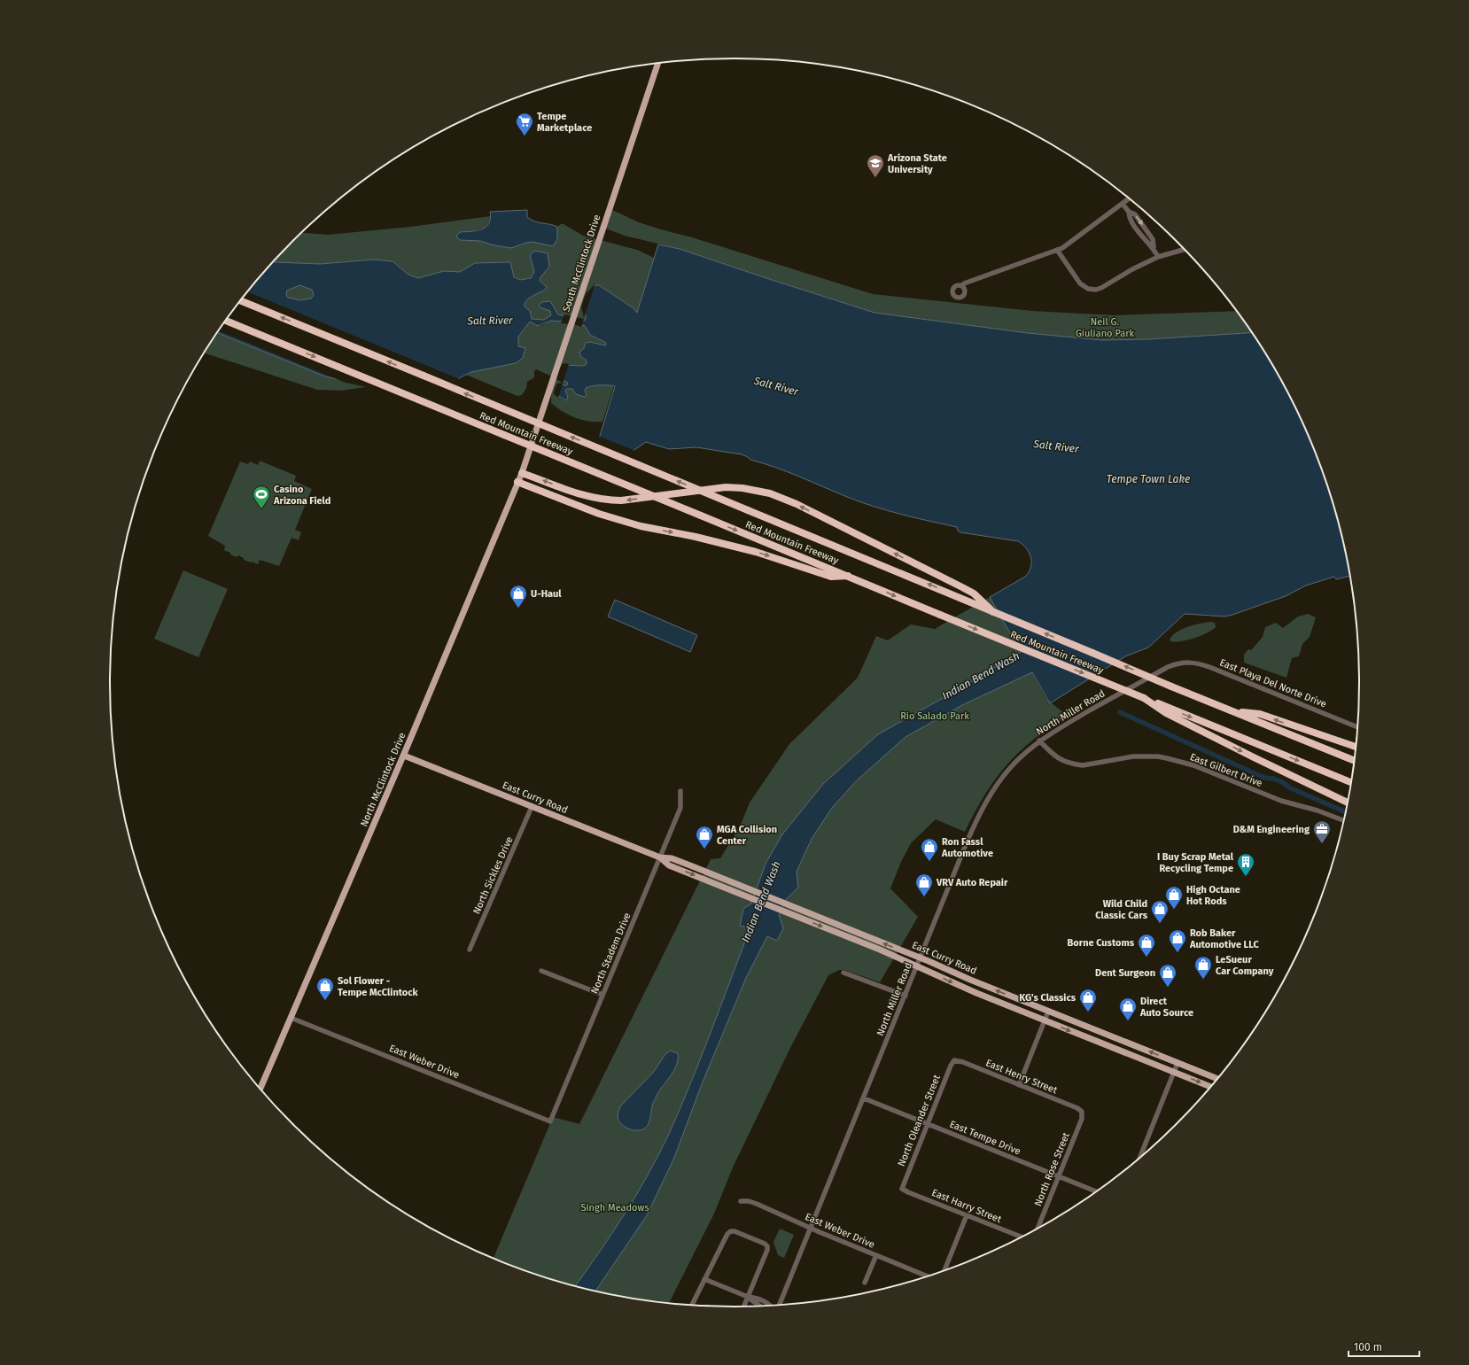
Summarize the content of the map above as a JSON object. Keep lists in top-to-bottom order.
{
  "streets": {
    "highway": ["Red Mountain Freeway"],
    "main road": ["South McClintock Drive", "North McClintock Drive", "East Curry Road"],
    "street": [
      "East Playa Del Norte Drive",
      "North Miller Road",
      "East Gilbert Drive",
      "North Sickles Drive",
      "North Stadem Drive",
      "East Weber Drive",
      "East Henry Street",
      "North Oleander Street",
      "East Tempe Drive",
      "North Rose Street",
      "East Harry Street"
    ]
  },
  "crossings": [
    ["South McClintock Drive", "North McClintock Drive"],
    ["East Playa Del Norte Drive", "North Miller Road"],
    ["North Miller Road", "East Gilbert Drive"],
    ["North Miller Road", "East Curry Road"],
    ["North Miller Road", "East Weber Drive"],
    ["North Miller Road", "East Tempe Drive"],
    ["North McClintock Drive", "East Curry Road"],
    ["North McClintock Drive", "East Weber Drive"],
    ["East Curry Road", "North Sickles Drive"],
    ["East Curry Road", "North Stadem Drive"],
    ["North Stadem Drive", "East Weber Drive"],
    ["East Henry Street", "North Oleander Street"],
    ["East Henry Street", "North Rose Street"],
    ["North Oleander Street", "East Tempe Drive"],
    ["North Oleander Street", "East Harry Street"],
    ["East Tempe Drive", "North Rose Street"]
  ],
  "water": ["Salt River", "Tempe Town Lake", "Indian Bend Wash"],
  "parks": ["Neil G. Giuliano Park", "Rio Salado Park", "Singh Meadows"],
  "places": {
    "supermarket": ["Tempe Marketplace"],
    "school or university": ["Arizona State University"],
    "sports": ["Casino Arizona Field"],
    "shop": [
      "U-Haul",
      "MGA Collision Center",
      "Ron Fassl Automotive",
      "VRV Auto Repair",
      "High Octane Hot Rods",
      "Wild Child Classic Cars",
      "Rob Baker Automotive LLC",
      "Borne Customs",
      "LeSueur Car Company",
      "Dent Surgeon",
      "Sol Flower - Tempe McClintock",
      "KG's Classics",
      "Direct Auto Source"
    ],
    "office": ["D&M Engineering"],
    "building": ["I Buy Scrap Metal Recycling Tempe"]
  },
  "scale_bar": "100 m"
}
